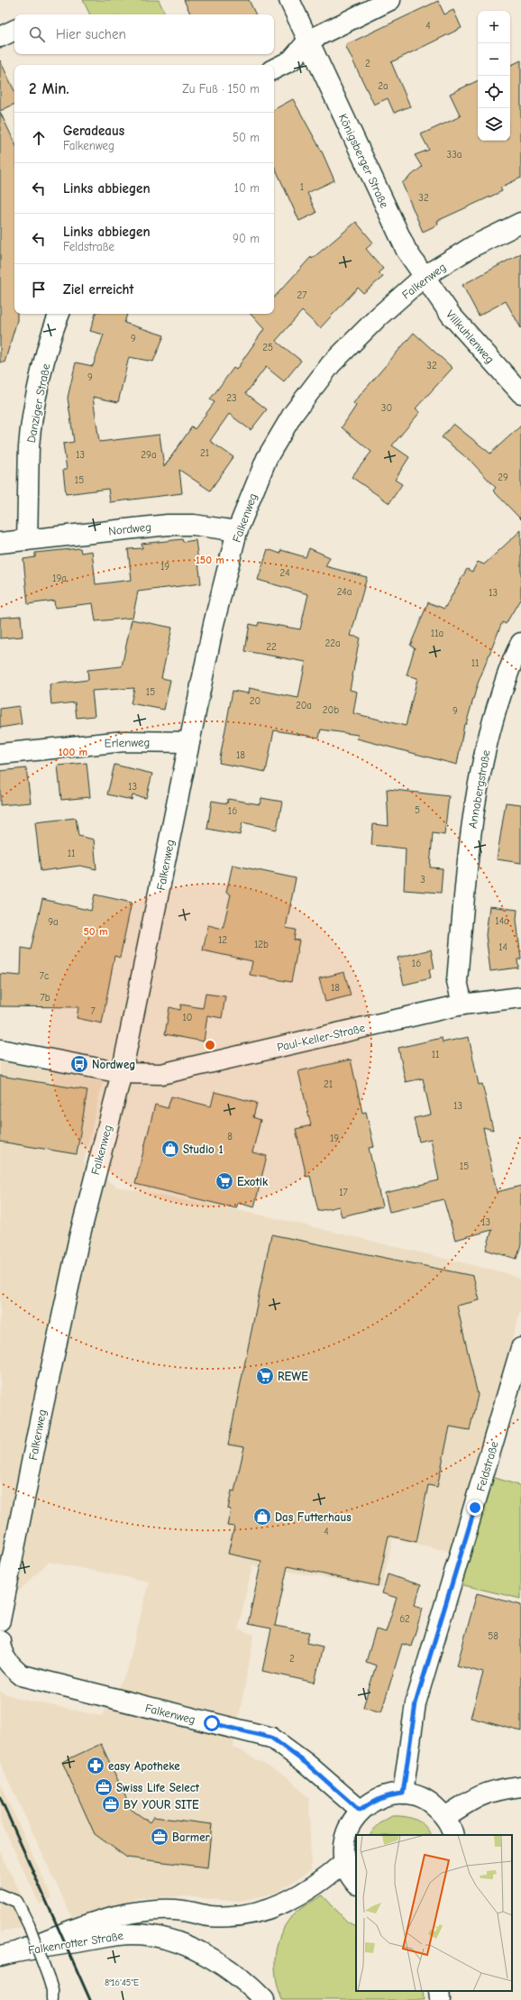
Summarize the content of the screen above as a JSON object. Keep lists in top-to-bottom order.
{
  "streets": {
    "main road": [
      "Königsberger Straße",
      "Falkenweg",
      "Villkuhlenweg",
      "Danziger Straße",
      "Nordweg",
      "Erlenweg",
      "Annabergstraße",
      "Paul-Keller-Straße",
      "Feldstraße",
      "Falkenrotter Straße"
    ]
  },
  "crossings": [
    ["Königsberger Straße", "Falkenweg"],
    ["Königsberger Straße", "Villkuhlenweg"],
    ["Falkenweg", "Villkuhlenweg"],
    ["Falkenweg", "Nordweg"],
    ["Falkenweg", "Erlenweg"],
    ["Falkenweg", "Paul-Keller-Straße"],
    ["Danziger Straße", "Nordweg"],
    ["Annabergstraße", "Paul-Keller-Straße"]
  ],
  "places": {
    "bus stop": ["Nordweg"],
    "shop": ["Studio 1", "Das Futterhaus"],
    "supermarket": ["Exotik", "REWE"],
    "pharmacy": ["easy Apotheke"],
    "office": ["Swiss Life Select", "BY YOUR SITE", "Barmer"]
  },
  "house_numbers": [
    "4",
    "2",
    "2a",
    "33a",
    "1",
    "32",
    "27",
    "9",
    "25",
    "32",
    "9",
    "23",
    "30",
    "21",
    "13",
    "29a",
    "29",
    "15",
    "19",
    "24",
    "19a",
    "24a",
    "13",
    "11a",
    "22a",
    "22",
    "11",
    "15",
    "20",
    "20a",
    "20b",
    "9",
    "18",
    "13",
    "5",
    "16",
    "11",
    "3",
    "14a",
    "9a",
    "12",
    "12b",
    "14",
    "16",
    "7c",
    "18",
    "7b",
    "7",
    "10",
    "11",
    "21",
    "13",
    "8",
    "19",
    "15",
    "17",
    "13",
    "4",
    "62",
    "58",
    "2"
  ],
  "page": {
    "map_buttons": ["+", "−"],
    "search": "Hier suchen",
    "heading": ["2 Min.", "Zu Fuß · 150 m"],
    "list": [
      ["Geradeaus", "Falkenweg", "50 m"],
      ["Links abbiegen", "10 m"],
      ["Links abbiegen", "Feldstraße", "90 m"],
      "Ziel erreicht"
    ]
  },
  "coordinates": ["8°16'45\"E"],
  "rings": ["150 m", "100 m", "50 m"]
}
